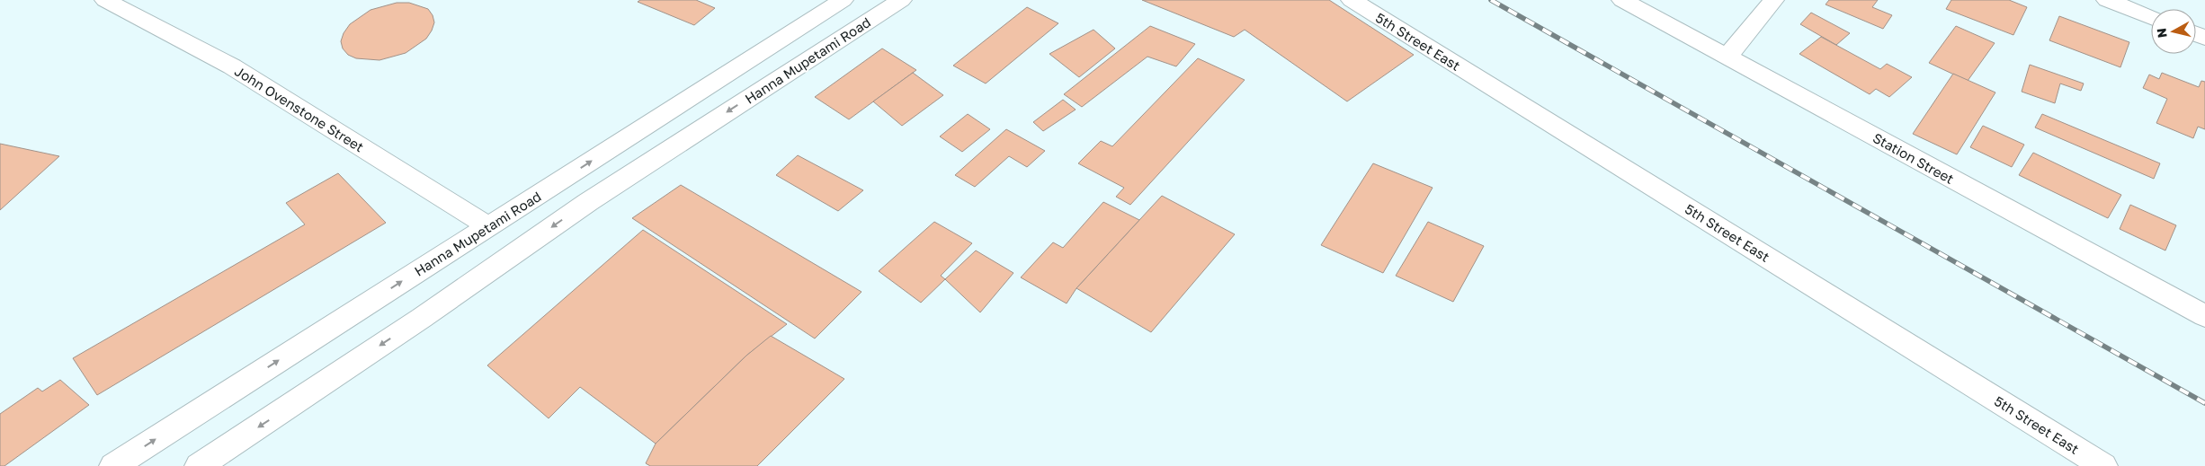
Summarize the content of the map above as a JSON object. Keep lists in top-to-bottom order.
{
  "streets": {
    "street": [
      "5th Street East",
      "Hanna Mupetami Road",
      "John Ovenstone Street",
      "Station Street"
    ]
  },
  "crossings": [
    ["Hanna Mupetami Road", "John Ovenstone Street"]
  ],
  "north": "left"
}
